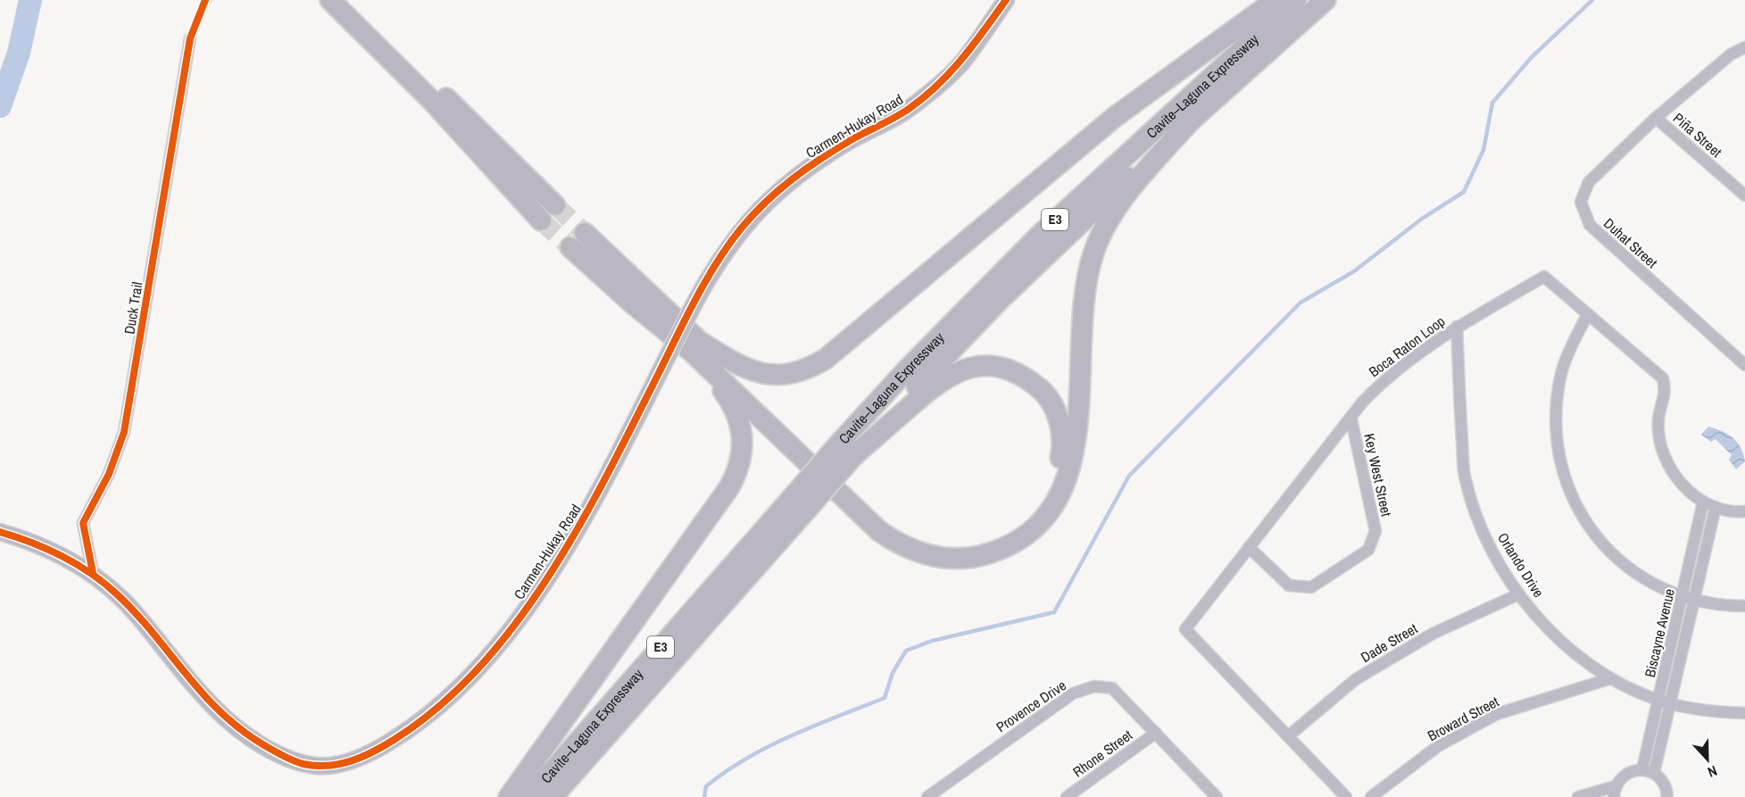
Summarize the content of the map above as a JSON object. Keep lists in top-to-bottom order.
{
  "streets": {
    "highway": ["Cavite–Laguna Expressway", "E3"],
    "street": [
      "Carmen-Hukay Road",
      "Piña Street",
      "Duhat Street",
      "Duck Trail",
      "Boca Raton Loop",
      "Key West Street",
      "Orlando Drive",
      "Biscayne Avenue",
      "Dade Street",
      "Provence Drive",
      "Broward Street",
      "Rhone Street"
    ]
  },
  "crossings": [
    ["Cavite–Laguna Expressway", "E3"],
    ["Carmen-Hukay Road", "Duck Trail"],
    ["Piña Street", "Duhat Street"],
    ["Boca Raton Loop", "Key West Street"],
    ["Boca Raton Loop", "Orlando Drive"],
    ["Boca Raton Loop", "Biscayne Avenue"],
    ["Boca Raton Loop", "Dade Street"],
    ["Orlando Drive", "Biscayne Avenue"],
    ["Orlando Drive", "Dade Street"],
    ["Orlando Drive", "Broward Street"],
    ["Provence Drive", "Rhone Street"]
  ],
  "north": "bottom"
}
